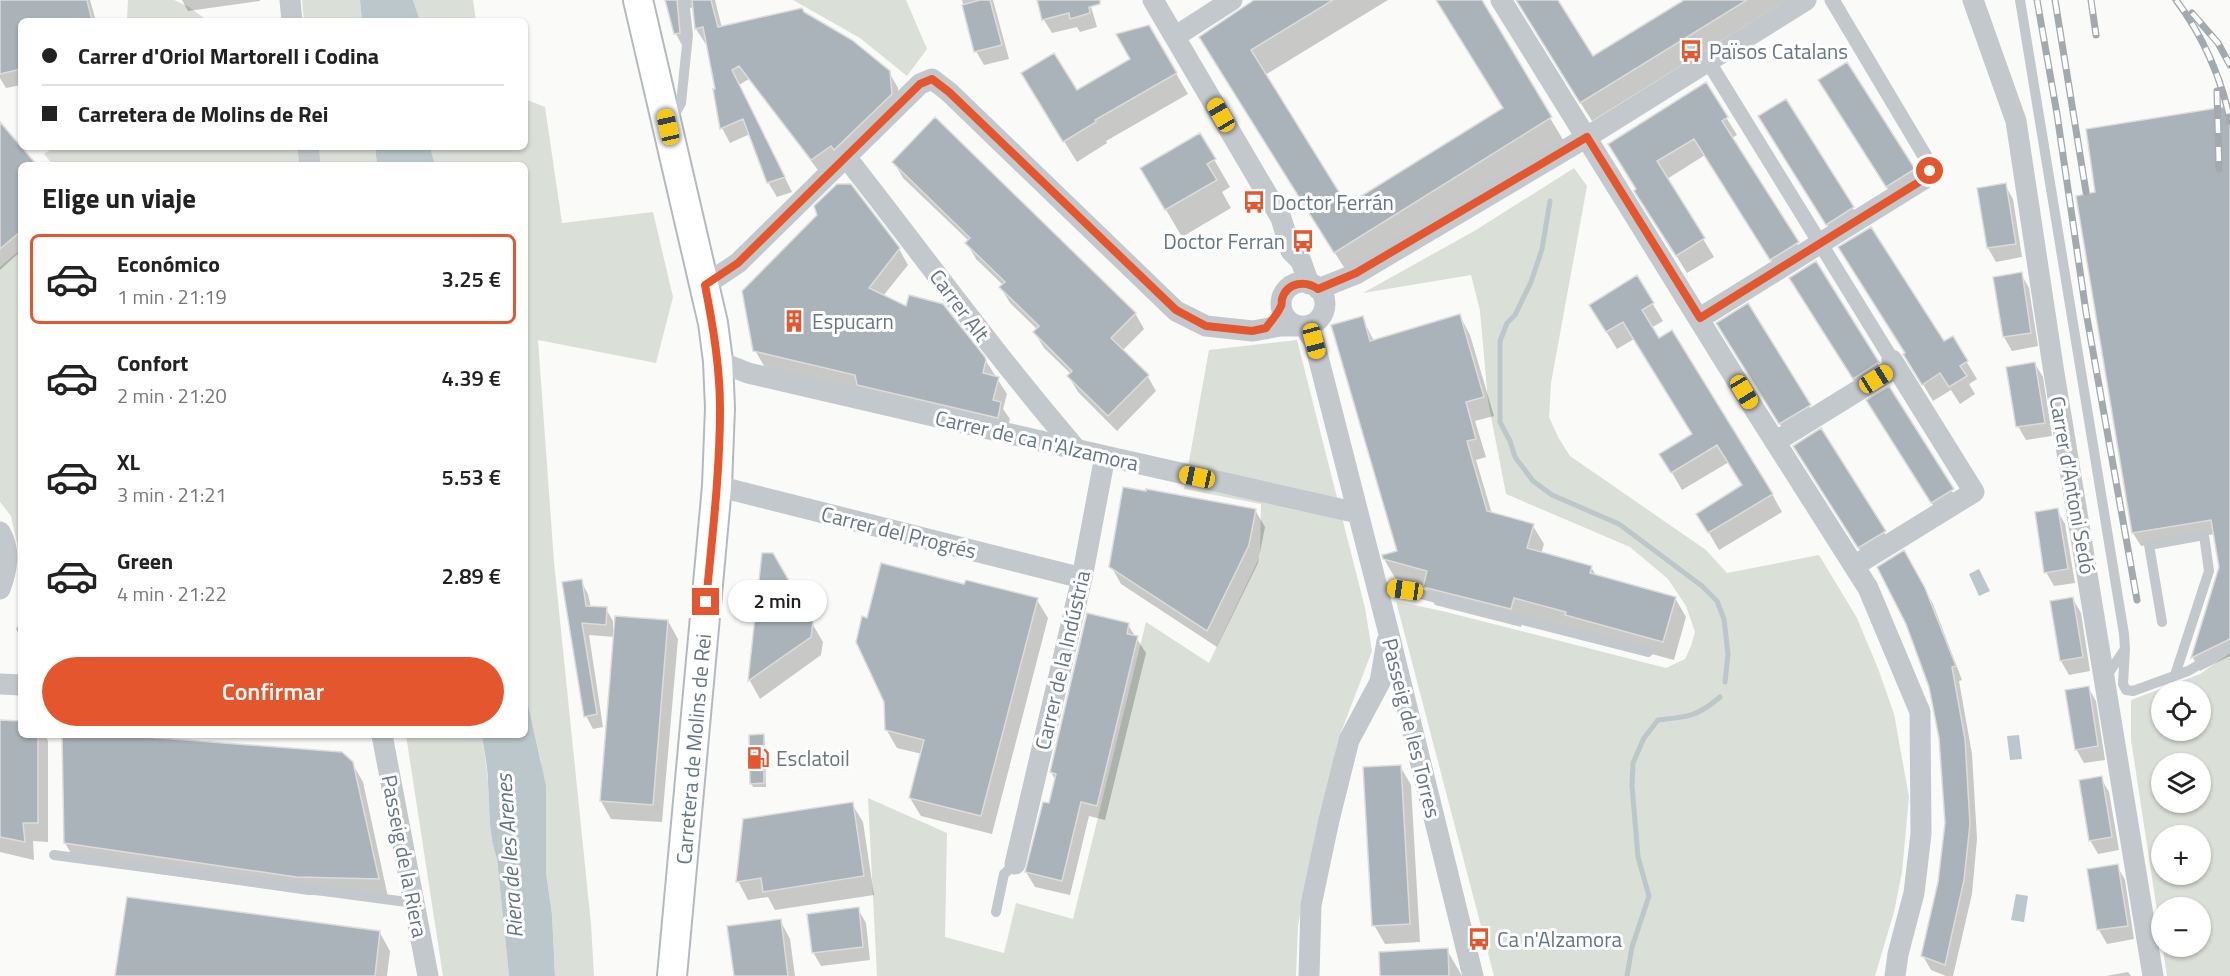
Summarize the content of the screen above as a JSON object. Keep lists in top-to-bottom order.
{
  "streets": {
    "main road": ["Carretera de Molins de Rei"],
    "street": [
      "Carrer Alt",
      "Carrer de ca n'Alzamora",
      "Carrer d'Antoni Sedó",
      "Carrer del Progrés",
      "Carrer de la Indústria",
      "Passeig de les Torres",
      "Passeig de la Riera"
    ]
  },
  "crossings": [
    ["Carrer Alt", "Carrer de ca n'Alzamora"],
    ["Carrer de ca n'Alzamora", "Carrer de la Indústria"],
    ["Carrer de ca n'Alzamora", "Passeig de les Torres"],
    ["Carrer de ca n'Alzamora", "Carretera de Molins de Rei"],
    ["Carrer del Progrés", "Carrer de la Indústria"],
    ["Carrer del Progrés", "Carretera de Molins de Rei"]
  ],
  "water": ["Riera de les Arenes"],
  "places": {
    "bus stop": [
      "Països Catalans",
      "Doctor Ferrán",
      "Doctor Ferran",
      "Ca n'Alzamora"
    ],
    "building": ["Espucarn"],
    "fuel station": ["Esclatoil"]
  },
  "page": {
    "banner": ["Carrer d'Oriol Martorell i Codina", "Carretera de Molins de Rei"],
    "heading": "Elige un viaje",
    "list": [
      {
        "name": "Económico",
        "note": "1 min · 21:19",
        "value": "3.25 €"
      },
      {
        "name": "Confort",
        "note": "2 min · 21:20",
        "value": "4.39 €"
      },
      {
        "name": "XL",
        "note": "3 min · 21:21",
        "value": "5.53 €"
      },
      {
        "name": "Green",
        "note": "4 min · 21:22",
        "value": "2.89 €"
      }
    ],
    "bubble": "2 min",
    "buttons": "Confirmar",
    "map_buttons": ["+", "−"]
  }
}
